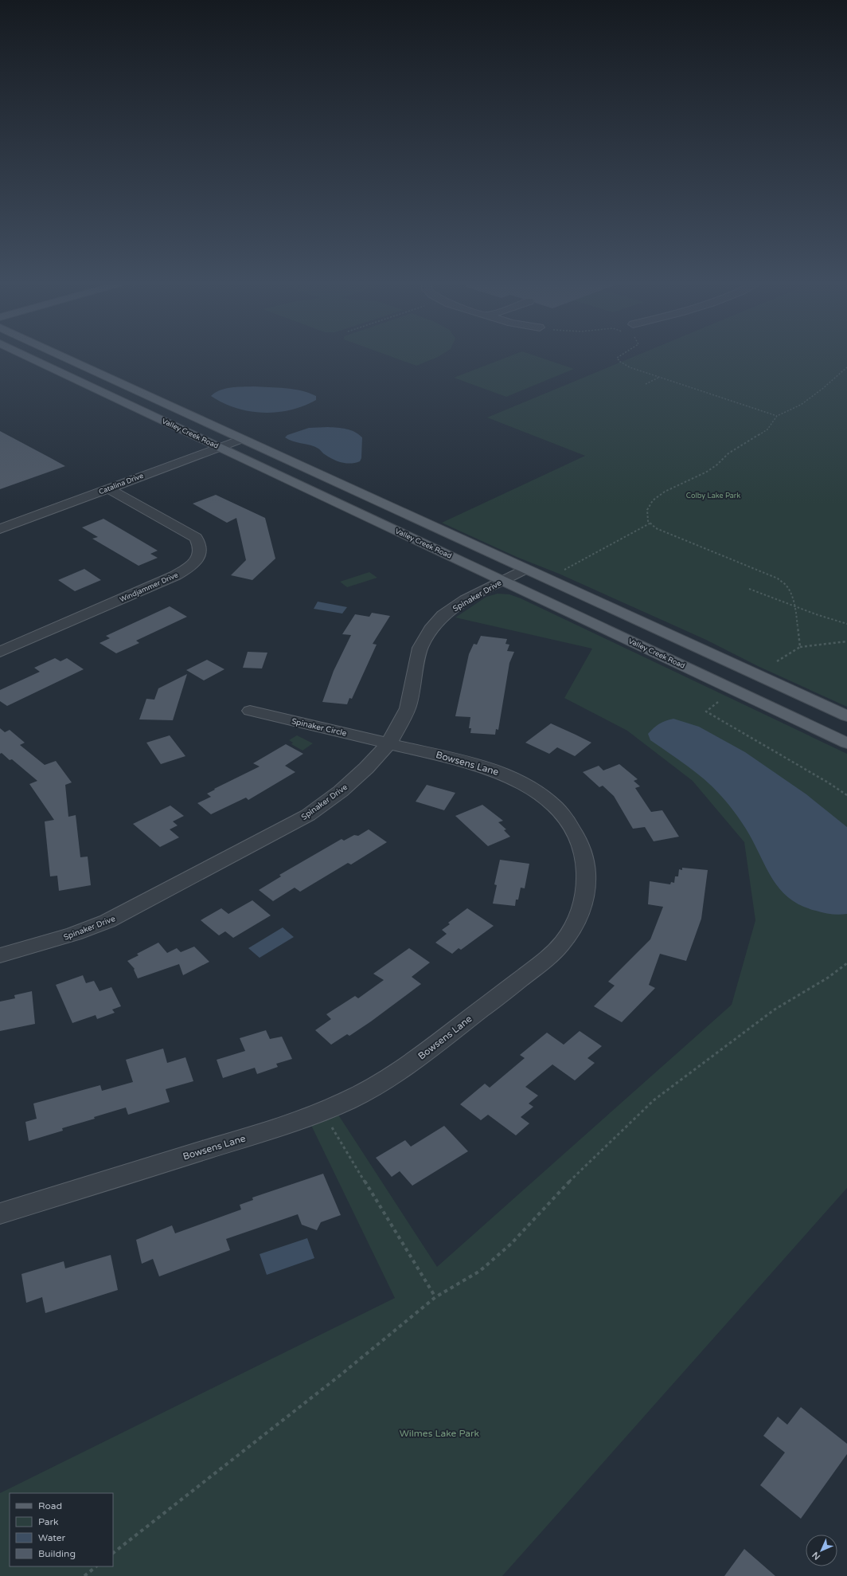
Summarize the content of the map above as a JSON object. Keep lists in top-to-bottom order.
{
  "streets": {
    "main road": ["Valley Creek Road"],
    "street": [
      "Catalina Drive",
      "Windjammer Drive",
      "Spinaker Drive",
      "Spinaker Circle",
      "Bowsens Lane"
    ]
  },
  "crossings": [
    ["Valley Creek Road", "Catalina Drive"],
    ["Valley Creek Road", "Spinaker Drive"],
    ["Catalina Drive", "Windjammer Drive"],
    ["Spinaker Drive", "Spinaker Circle"],
    ["Spinaker Drive", "Bowsens Lane"],
    ["Spinaker Circle", "Bowsens Lane"]
  ],
  "parks": ["Colby Lake Park", "Wilmes Lake Park"],
  "legend": [
    "Road",
    "Park",
    "Water",
    "Building"
  ],
  "north": "bottom left"
}
